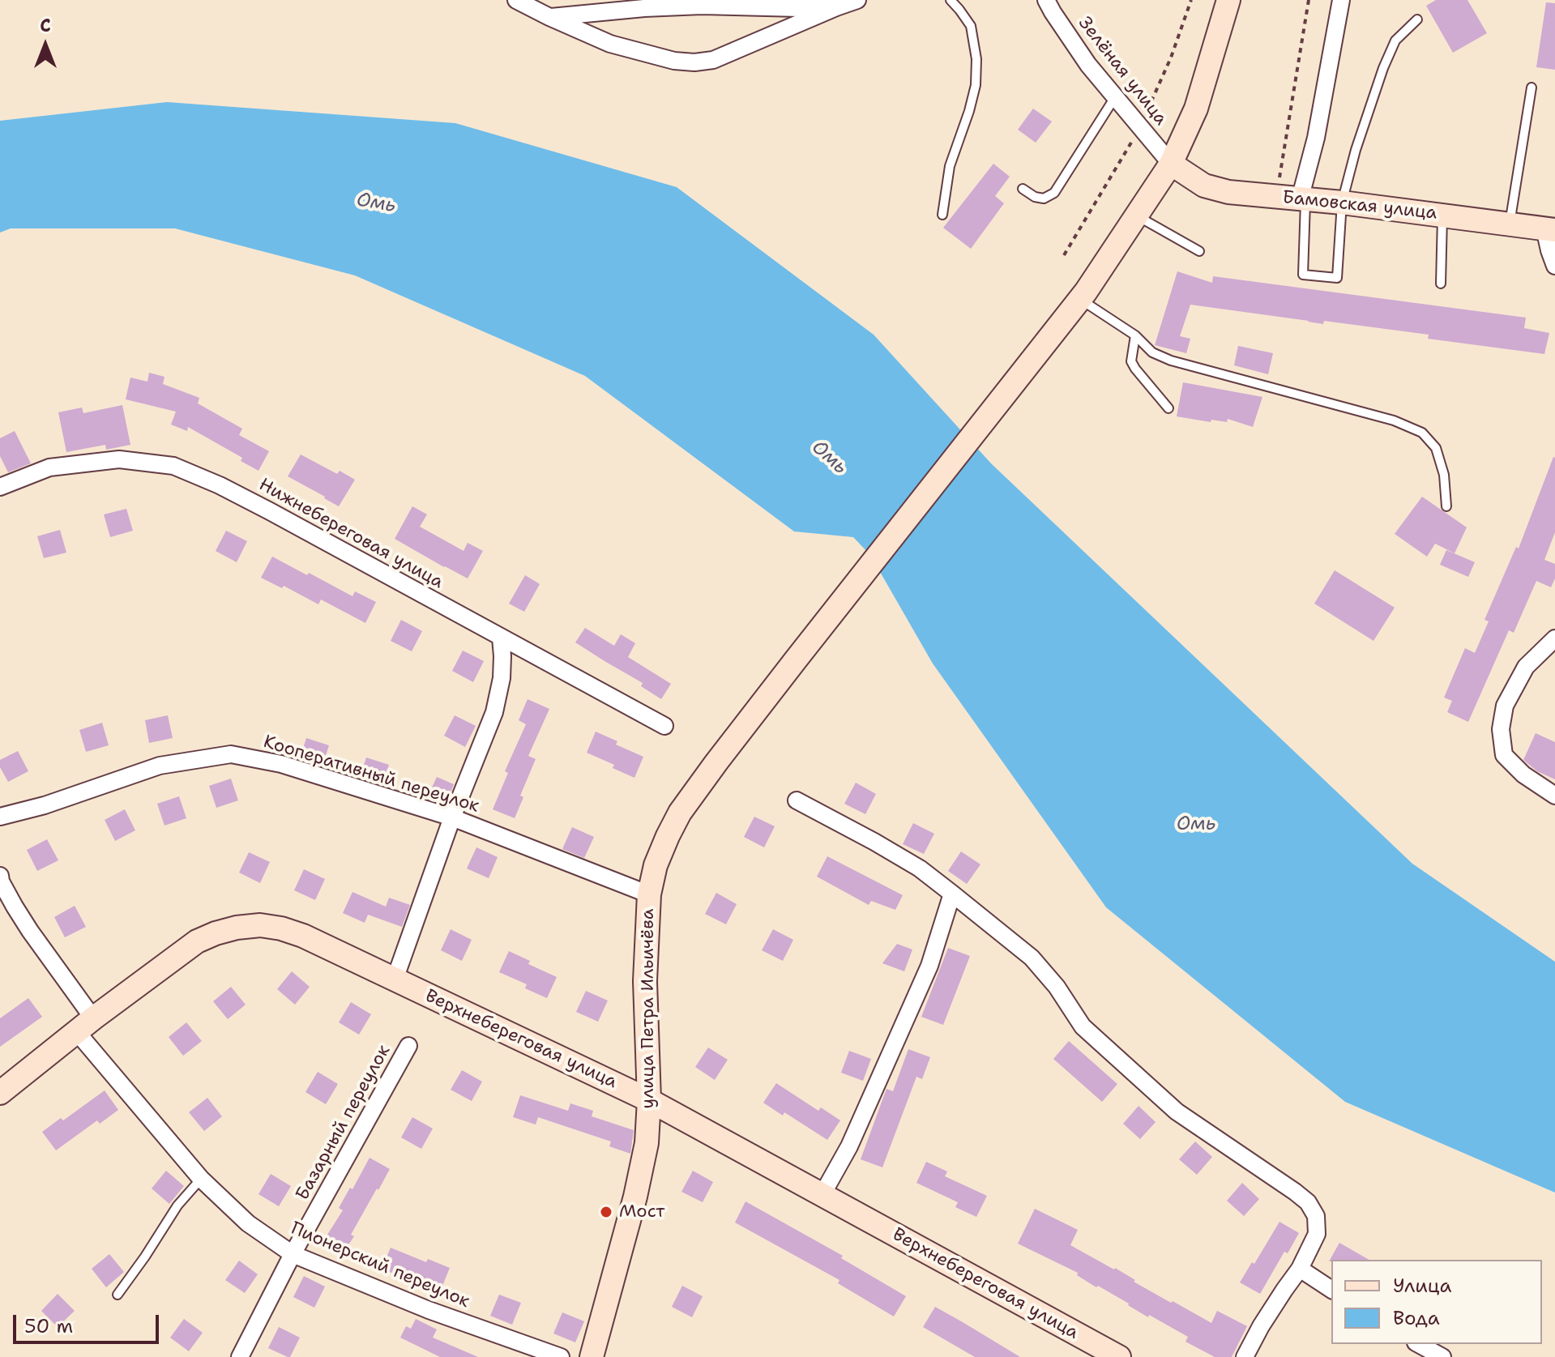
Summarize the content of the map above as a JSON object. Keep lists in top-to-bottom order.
{
  "streets": {
    "street": [
      "Зелёная улица",
      "Бамовская улица",
      "Нижнебереговая улица",
      "Кооперативный переулок",
      "улица Петра Ильичёва",
      "Верхнебереговая улица",
      "Базарный переулок",
      "Пионерский переулок"
    ]
  },
  "crossings": [
    ["Зелёная улица", "Бамовская улица"],
    ["Зелёная улица", "улица Петра Ильичёва"],
    ["Бамовская улица", "улица Петра Ильичёва"],
    ["Кооперативный переулок", "улица Петра Ильичёва"],
    ["улица Петра Ильичёва", "Верхнебереговая улица"],
    ["Верхнебереговая улица", "Пионерский переулок"],
    ["Базарный переулок", "Пионерский переулок"]
  ],
  "water": ["Омь"],
  "places": ["Мост"],
  "legend": ["Улица", "Вода"],
  "scale_bar": "50 m",
  "north": "top"
}
